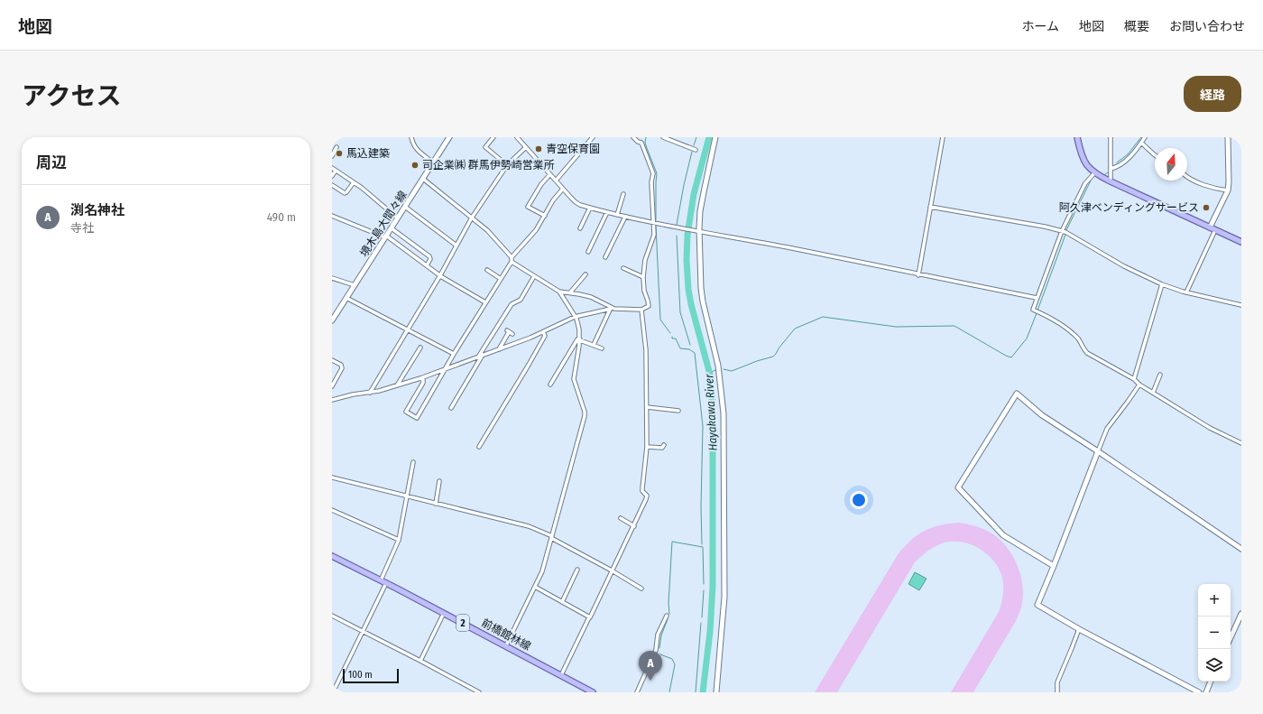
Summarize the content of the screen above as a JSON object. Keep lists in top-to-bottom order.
{
  "streets": {
    "main road": ["2", "前橋館林線"],
    "street": ["境木島大間々線"]
  },
  "water": ["Hayakawa River"],
  "places": [
    "青空保育園",
    "馬込建築",
    "司企業㈱ 群馬伊勢崎営業所",
    "阿久津ベンディングサービス"
  ],
  "scale_bar": "100 m",
  "north": "top",
  "page": {
    "header": "地図",
    "nav": [
      "ホーム",
      "地図",
      "概要",
      "お問い合わせ"
    ],
    "title": "アクセス",
    "buttons": "経路",
    "heading": "周辺",
    "list": [
      {
        "mark": "A",
        "name": "渕名神社",
        "note": "寺社",
        "value": "490 m"
      }
    ],
    "map_buttons": ["+", "−"],
    "pins": "A",
    "scale": "100 m"
  }
}
